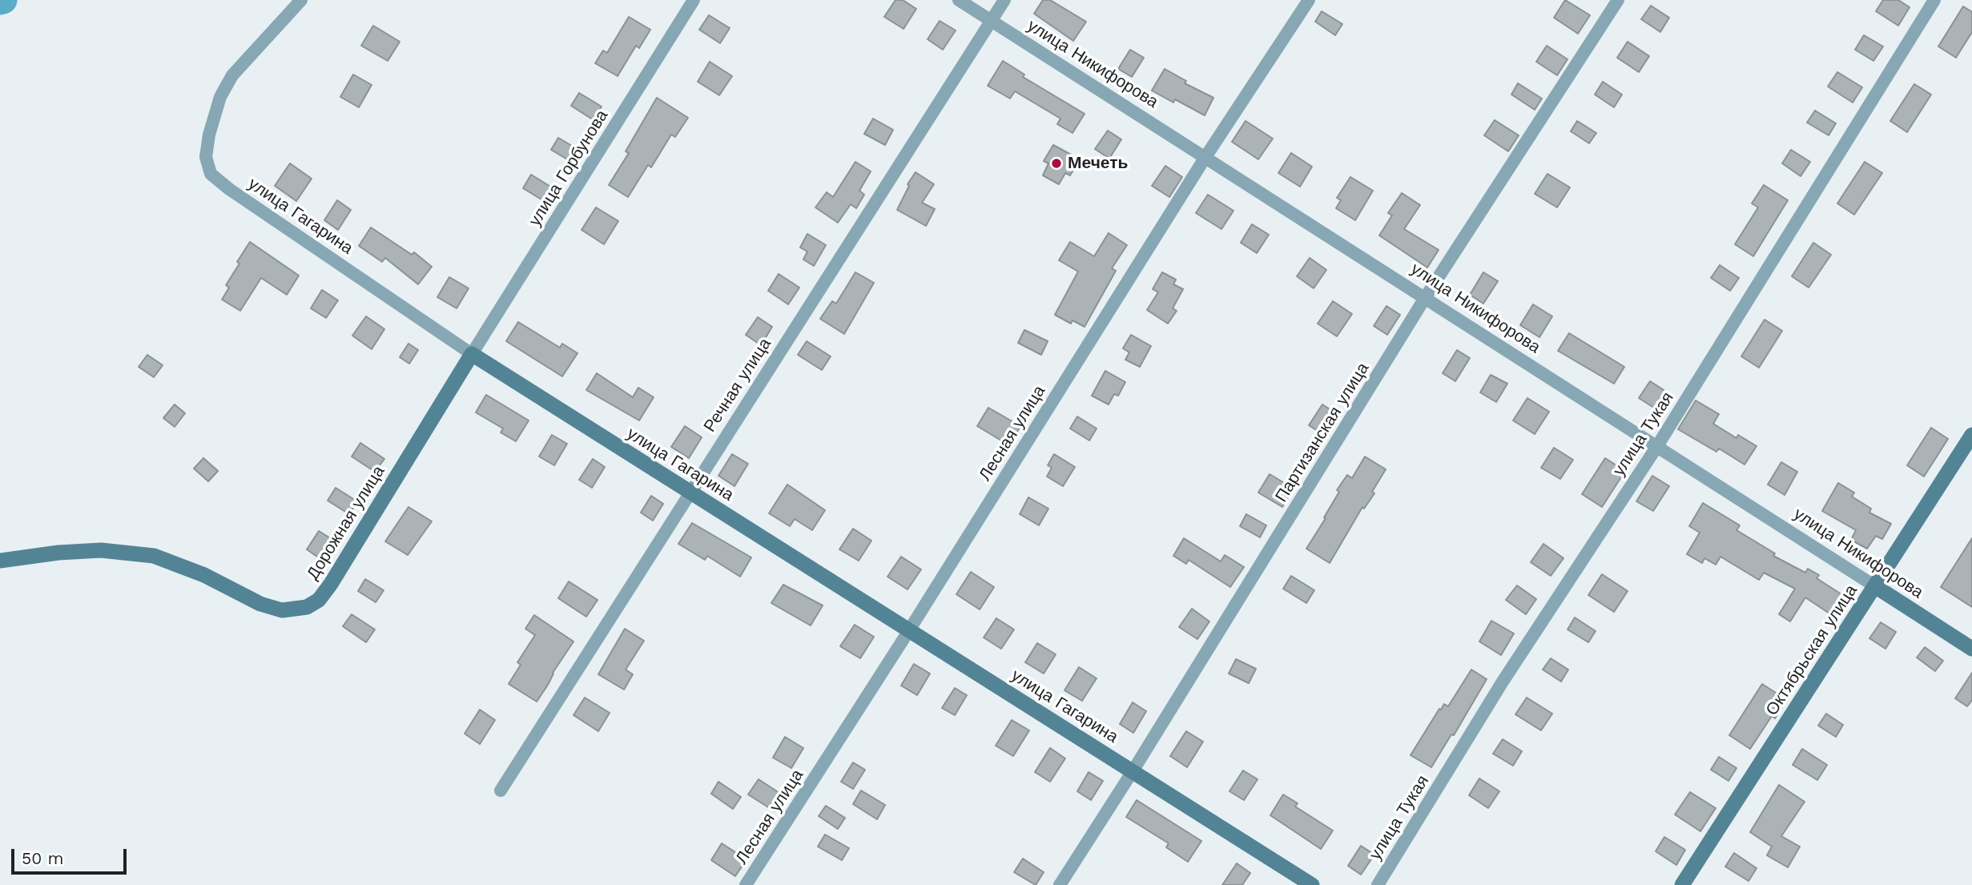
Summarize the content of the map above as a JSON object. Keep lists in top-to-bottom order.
{
  "streets": {
    "main road": [
      "улица Никифорова",
      "улица Гагарина",
      "Дорожная улица",
      "Октябрьская улица"
    ],
    "street": [
      "улица Горбунова",
      "Речная улица",
      "Партизанская улица",
      "Лесная улица",
      "улица Тукая"
    ]
  },
  "crossings": [
    ["улица Никифорова", "Речная улица"],
    ["улица Никифорова", "Партизанская улица"],
    ["улица Никифорова", "Лесная улица"],
    ["улица Никифорова", "улица Тукая"],
    ["улица Никифорова", "Октябрьская улица"],
    ["улица Горбунова", "улица Гагарина"],
    ["улица Горбунова", "Дорожная улица"],
    ["улица Гагарина", "Речная улица"],
    ["улица Гагарина", "Партизанская улица"],
    ["улица Гагарина", "Лесная улица"],
    ["улица Гагарина", "Дорожная улица"]
  ],
  "places": ["Мечеть"],
  "scale_bar": "50 m"
}
